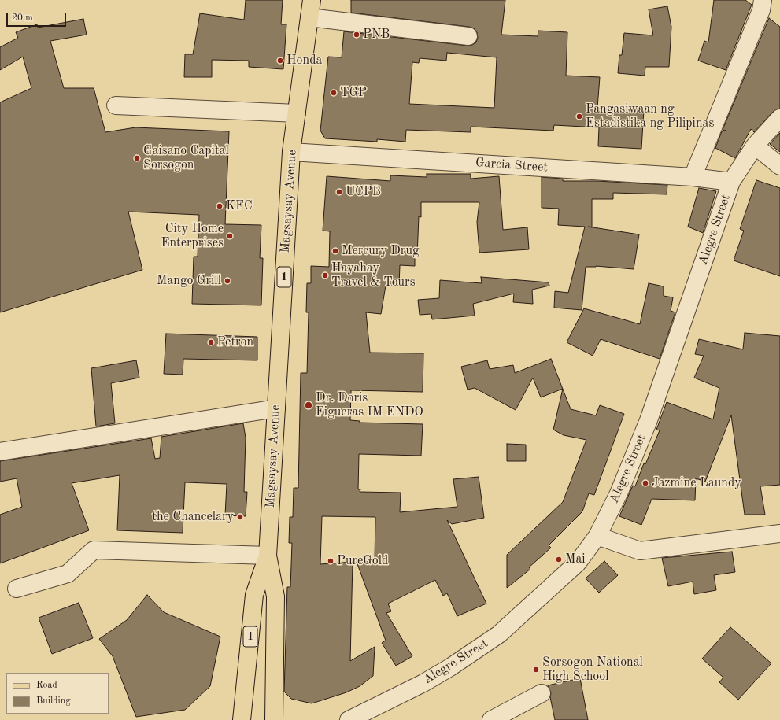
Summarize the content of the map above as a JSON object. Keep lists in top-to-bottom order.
{
  "streets": {
    "main road": ["Magsaysay Avenue", "1"],
    "street": ["Garcia Street", "Alegre Street"]
  },
  "crossings": [
    ["Garcia Street", "Magsaysay Avenue"],
    ["Garcia Street", "Alegre Street"]
  ],
  "places": [
    "PNB",
    "Honda",
    "TGP",
    "Pangasiwaan ng Estadistika ng Pilipinas",
    "Gaisano Capital Sorsogon",
    "UCPB",
    "KFC",
    "City Home Enterprises",
    "Mercury Drug",
    "Hayahay Travel & Tours",
    "Mango Grill",
    "Petron",
    "Dr. Doris Figueras IM ENDO",
    "Jazmine Laundy",
    "the Chancelary",
    "Mai",
    "PureGold",
    "Sorsogon National High School"
  ],
  "legend": ["Road", "Building"],
  "scale_bar": "20 m"
}
